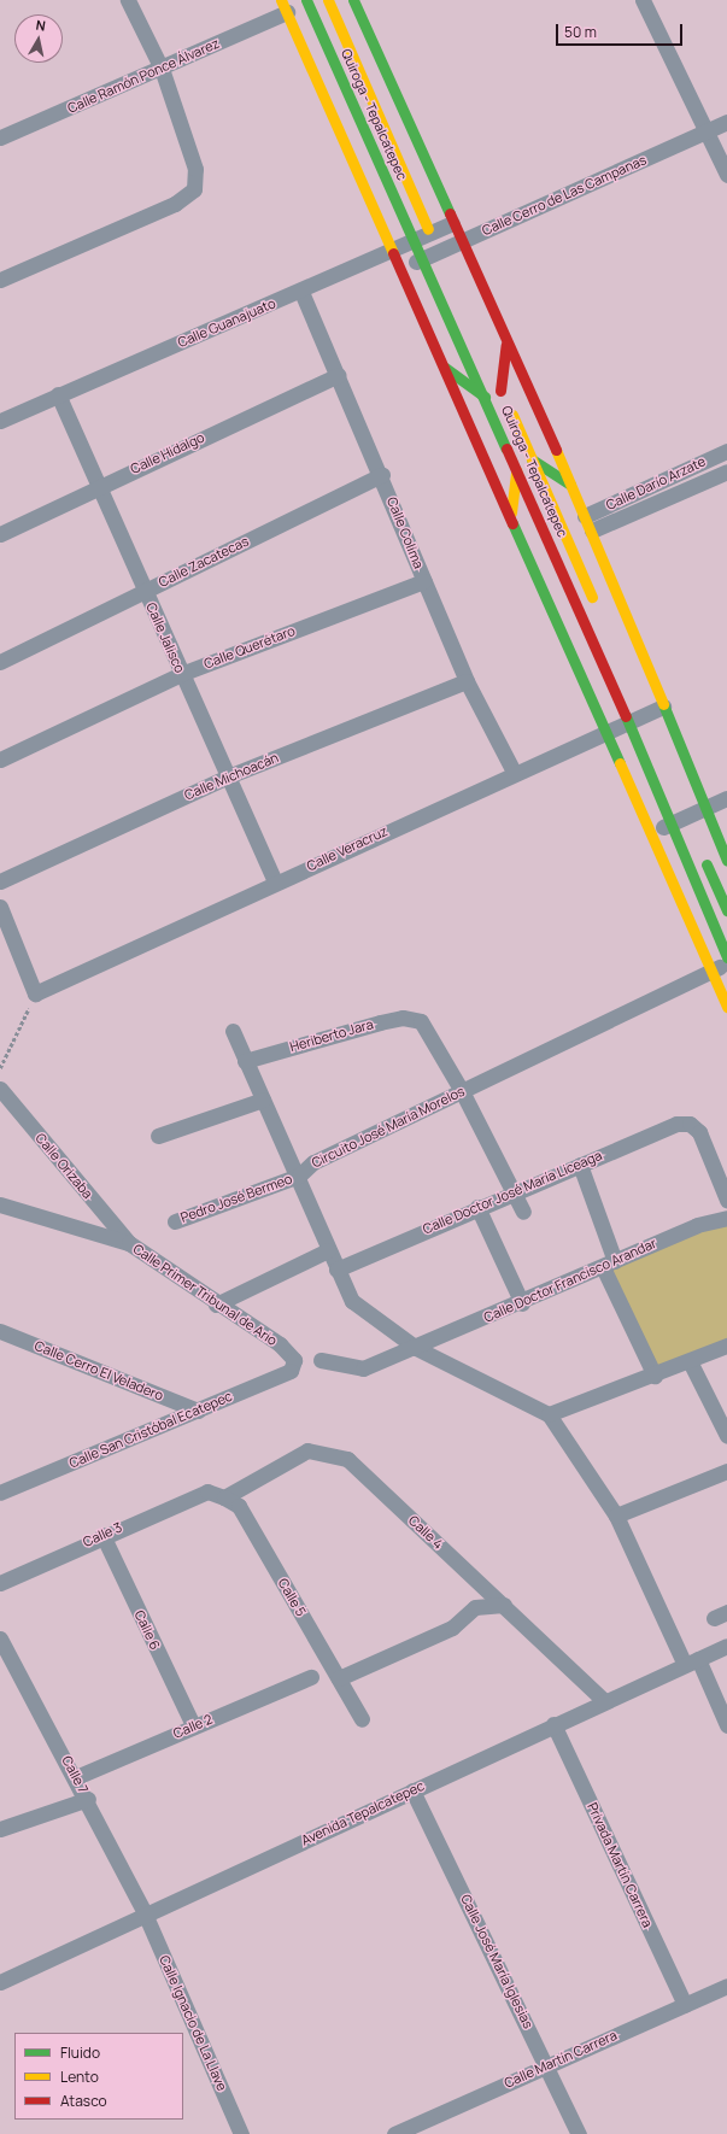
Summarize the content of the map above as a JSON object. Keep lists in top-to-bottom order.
{
  "streets": {
    "street": [
      "Calle Ramón Ponce Álvarez",
      "Quiroga - Tepalcatepec",
      "Calle Cerro de Las Campanas",
      "Calle Guanajuato",
      "Calle Hidalgo",
      "Calle Darío Arzate",
      "Calle Colima",
      "Calle Zacatecas",
      "Calle Jalisco",
      "Calle Querétaro",
      "Calle Michoacán",
      "Calle Veracruz",
      "Heriberto Jara",
      "Circuito José María Morelos",
      "Calle Orizaba",
      "Calle Doctor José María Liceaga",
      "Pedro José Bermeo",
      "Calle Doctor Francisco Arandar",
      "Calle Primer Tribunal de Ario",
      "Calle Cerro El Veladero",
      "Calle San Cristóbal Ecatepec",
      "Calle 4",
      "Calle 3",
      "Calle 5",
      "Calle 6",
      "Calle 2",
      "Calle 7",
      "Avenida Tepalcatepec",
      "Privada Martín Carrera",
      "Calle José María Iglesias",
      "Calle Ignacio de La Llave",
      "Calle Martín Carrera"
    ]
  },
  "crossings": [
    ["Quiroga - Tepalcatepec", "Calle Cerro de Las Campanas"],
    ["Quiroga - Tepalcatepec", "Calle Guanajuato"],
    ["Quiroga - Tepalcatepec", "Calle Veracruz"],
    ["Calle Guanajuato", "Calle Colima"],
    ["Calle Guanajuato", "Calle Jalisco"],
    ["Calle Hidalgo", "Calle Colima"],
    ["Calle Hidalgo", "Calle Jalisco"],
    ["Calle Colima", "Calle Zacatecas"],
    ["Calle Colima", "Calle Querétaro"],
    ["Calle Colima", "Calle Michoacán"],
    ["Calle Colima", "Calle Veracruz"],
    ["Calle Zacatecas", "Calle Jalisco"],
    ["Calle Jalisco", "Calle Querétaro"],
    ["Calle Jalisco", "Calle Michoacán"],
    ["Calle Jalisco", "Calle Veracruz"],
    ["Heriberto Jara", "Circuito José María Morelos"],
    ["Circuito José María Morelos", "Calle Doctor José María Liceaga"],
    ["Circuito José María Morelos", "Pedro José Bermeo"],
    ["Circuito José María Morelos", "Calle Doctor Francisco Arandar"],
    ["Calle Orizaba", "Calle Primer Tribunal de Ario"],
    ["Calle Primer Tribunal de Ario", "Calle San Cristóbal Ecatepec"],
    ["Calle Cerro El Veladero", "Calle San Cristóbal Ecatepec"],
    ["Calle 4", "Calle 5"],
    ["Calle 4", "Avenida Tepalcatepec"],
    ["Calle 3", "Calle 5"],
    ["Calle 3", "Calle 6"],
    ["Calle 6", "Calle 2"],
    ["Calle 2", "Calle 7"],
    ["Calle 7", "Avenida Tepalcatepec"],
    ["Calle 7", "Calle Ignacio de La Llave"],
    ["Avenida Tepalcatepec", "Privada Martín Carrera"],
    ["Avenida Tepalcatepec", "Calle José María Iglesias"],
    ["Avenida Tepalcatepec", "Calle Ignacio de La Llave"],
    ["Privada Martín Carrera", "Calle Martín Carrera"],
    ["Calle José María Iglesias", "Calle Martín Carrera"]
  ],
  "legend": ["Fluido", "Lento", "Atasco"],
  "scale_bar": "50 m",
  "north": "top"
}
